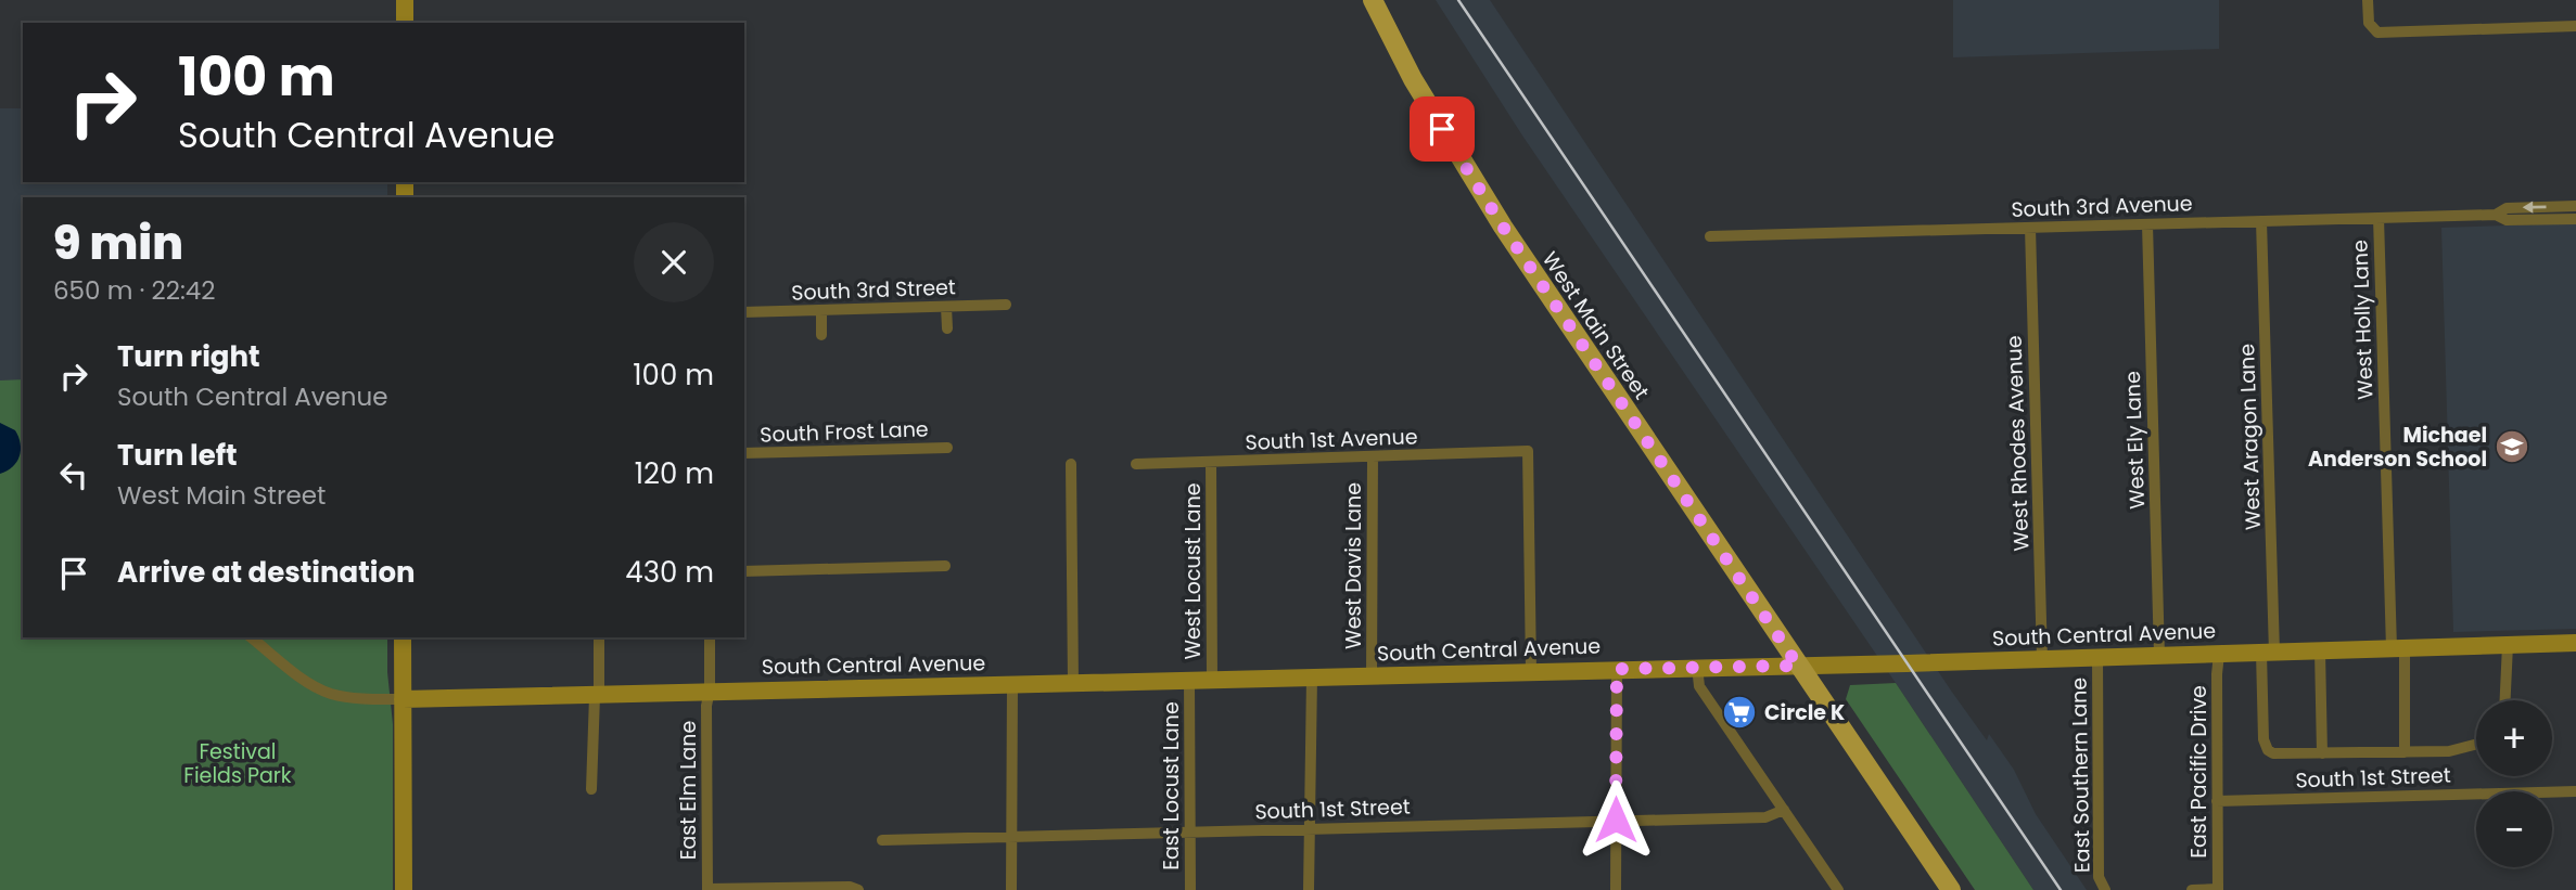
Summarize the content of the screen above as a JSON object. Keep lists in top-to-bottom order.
{
  "streets": {
    "main road": ["West Main Street"],
    "street": [
      "South 3rd Avenue",
      "South 3rd Street",
      "West Holly Lane",
      "South Frost Lane",
      "West Aragon Lane",
      "South 1st Avenue",
      "West Ely Lane",
      "West Rhodes Avenue",
      "West Davis Lane",
      "West Locust Lane",
      "South Central Avenue",
      "East Pacific Drive",
      "East Southern Lane",
      "South 1st Street",
      "East Locust Lane",
      "East Elm Lane"
    ]
  },
  "crossings": [
    ["South 3rd Avenue", "West Holly Lane"],
    ["South 3rd Avenue", "West Aragon Lane"],
    ["South 3rd Avenue", "West Ely Lane"],
    ["South 3rd Avenue", "West Rhodes Avenue"],
    ["West Holly Lane", "South Central Avenue"],
    ["West Main Street", "South Central Avenue"],
    ["West Aragon Lane", "South Central Avenue"],
    ["South 1st Avenue", "West Davis Lane"],
    ["South 1st Avenue", "West Locust Lane"],
    ["South 1st Avenue", "South Central Avenue"],
    ["West Ely Lane", "South Central Avenue"],
    ["West Rhodes Avenue", "South Central Avenue"],
    ["West Davis Lane", "South Central Avenue"],
    ["West Locust Lane", "South Central Avenue"],
    ["South Central Avenue", "East Pacific Drive"],
    ["South Central Avenue", "East Southern Lane"],
    ["South Central Avenue", "East Locust Lane"],
    ["South Central Avenue", "East Elm Lane"],
    ["East Pacific Drive", "South 1st Street"],
    ["South 1st Street", "East Locust Lane"]
  ],
  "parks": ["Festival Fields Park"],
  "places": {
    "school or university": ["Michael Anderson School"],
    "supermarket": ["Circle K"]
  },
  "page": {
    "turn": ["100 m", "South Central Avenue"],
    "heading": ["9 min", "650 m · 22:42"],
    "list": [
      {
        "name": "Turn right",
        "note": "South Central Avenue",
        "value": "100 m"
      },
      {
        "name": "Turn left",
        "note": "West Main Street",
        "value": "120 m"
      },
      {
        "name": "Arrive at destination",
        "value": "430 m"
      }
    ],
    "map_buttons": ["+", "−"]
  }
}
